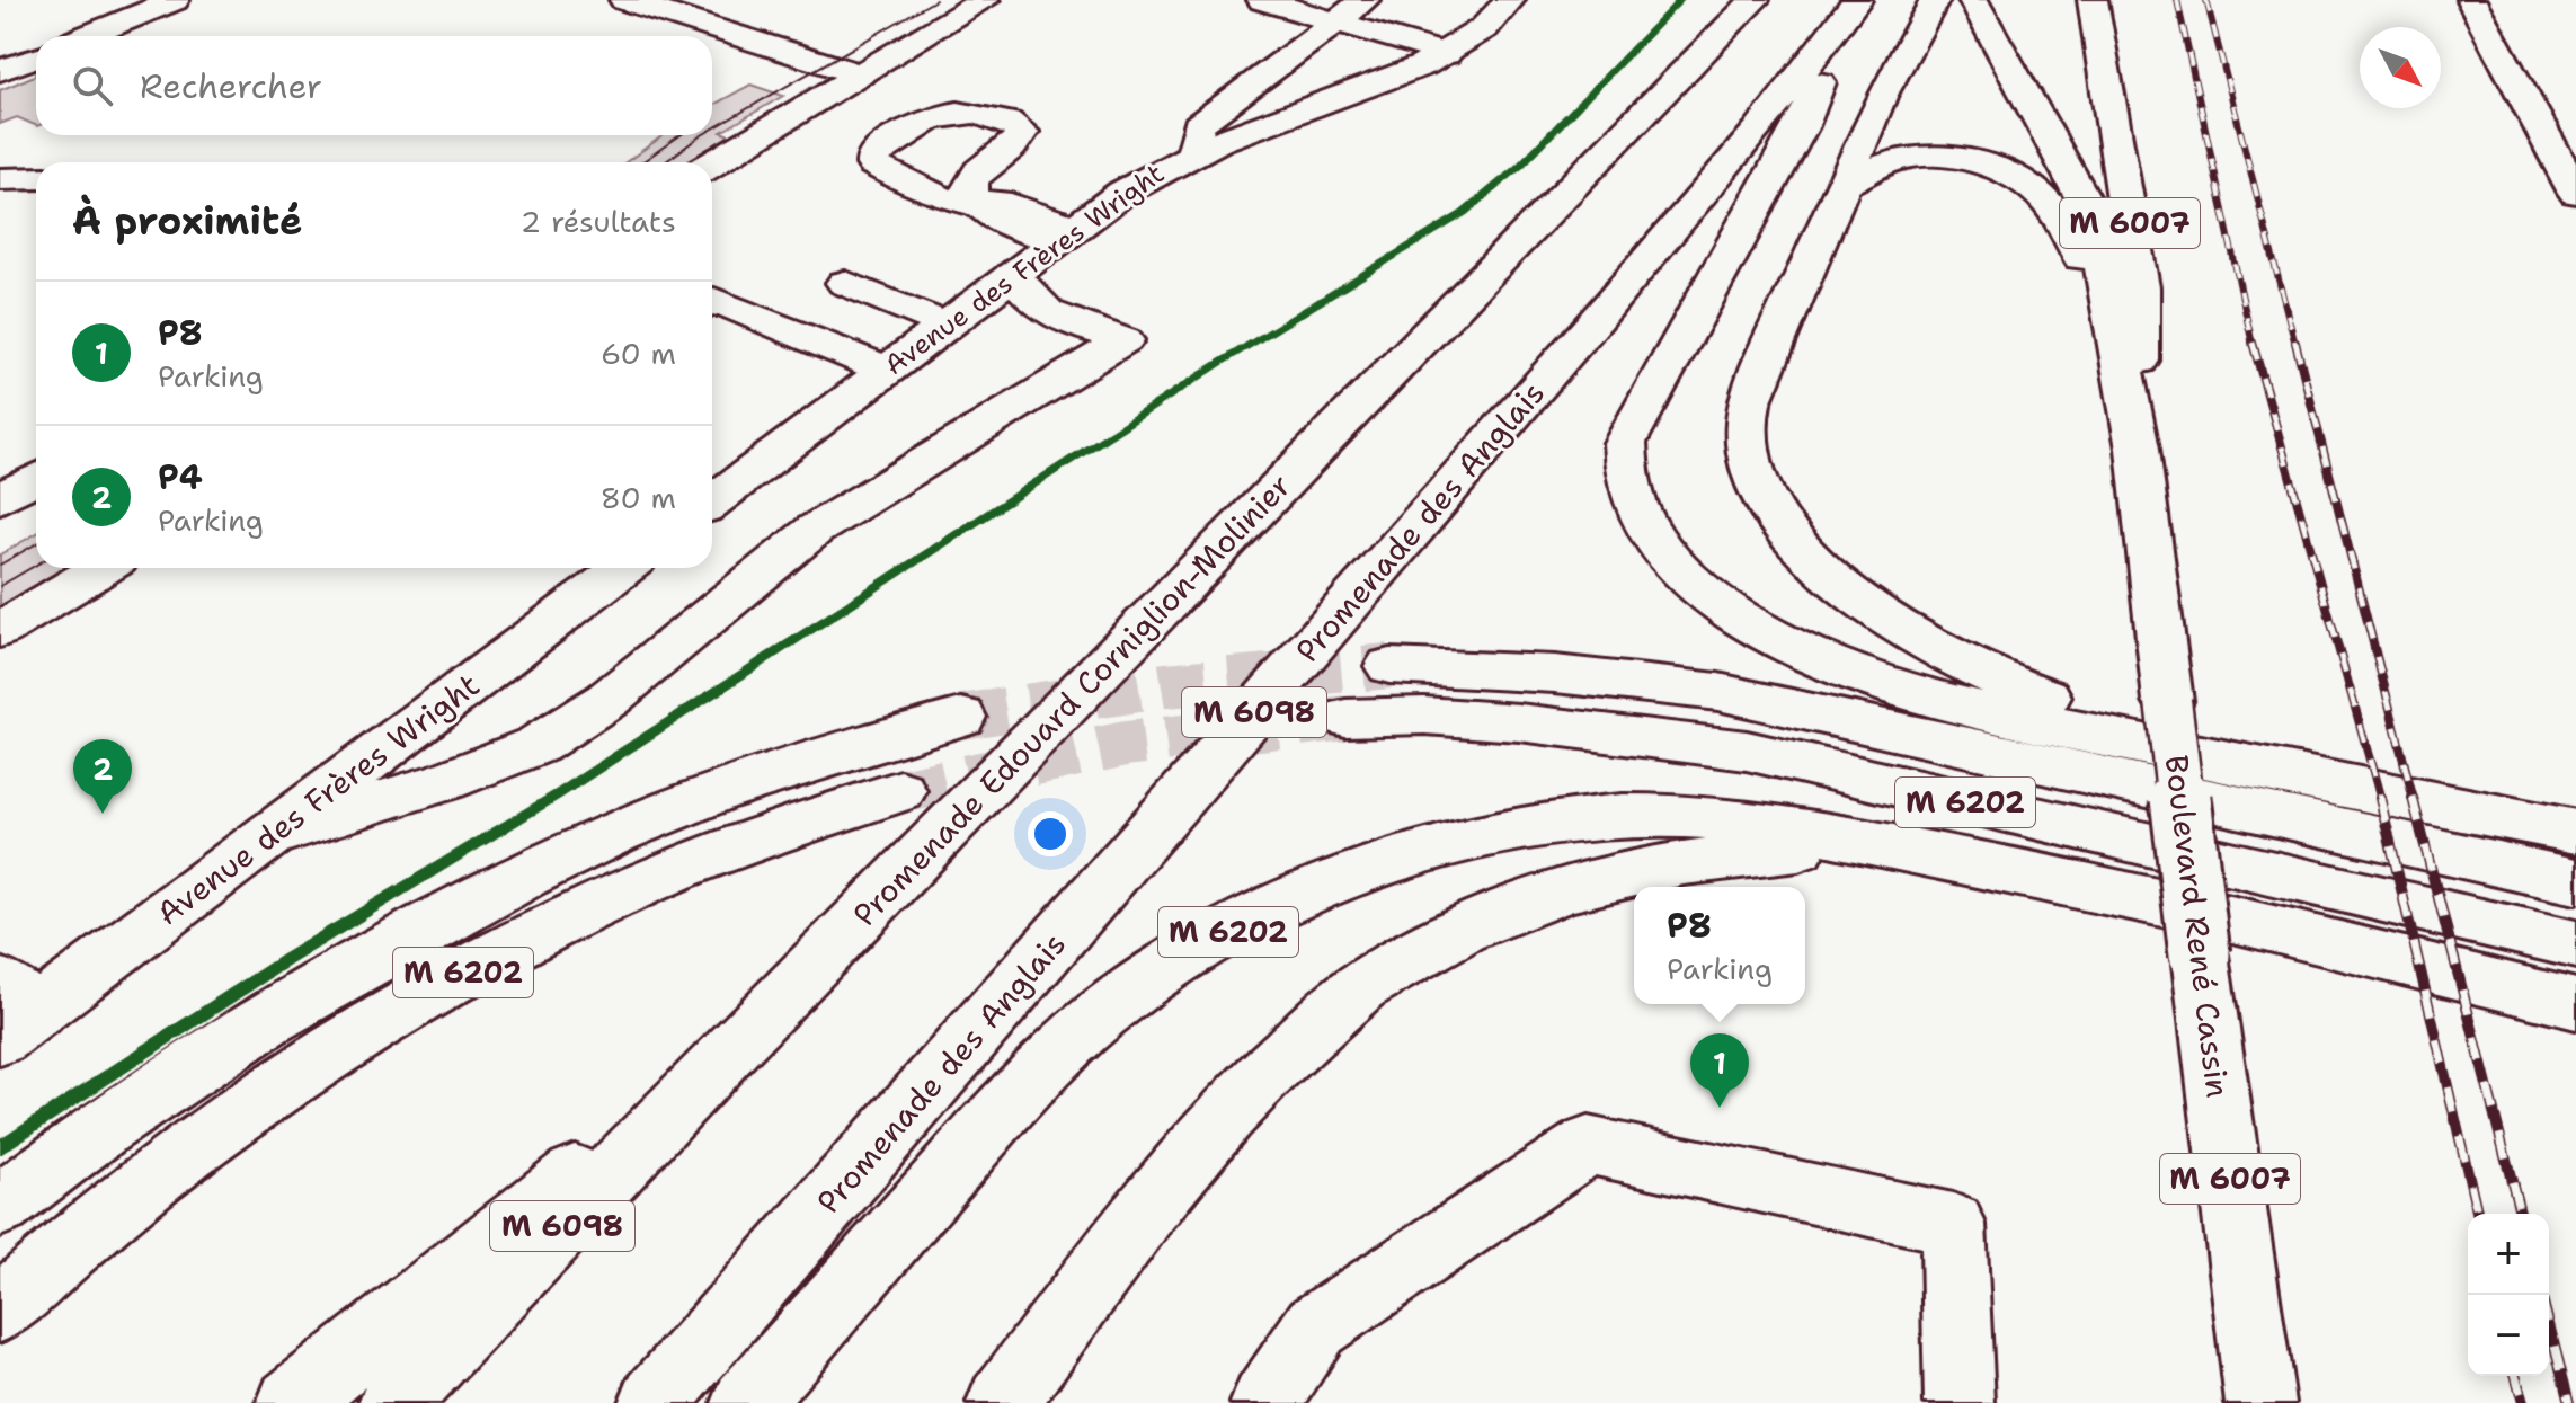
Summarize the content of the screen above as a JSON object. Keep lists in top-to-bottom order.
{
  "streets": {
    "main road": [
      "M 6007",
      "Avenue des Frères Wright",
      "Promenade des Anglais",
      "Promenade Edouard Corniglion-Molinier",
      "M 6098",
      "M 6202",
      "Boulevard René Cassin"
    ]
  },
  "north": "bottom right",
  "page": {
    "search": "Rechercher",
    "heading": ["À proximité", "2 résultats"],
    "list": [
      {
        "mark": "1",
        "name": "P8",
        "note": "Parking",
        "value": "60 m"
      },
      {
        "mark": "2",
        "name": "P4",
        "note": "Parking",
        "value": "80 m"
      }
    ],
    "pins": ["2", "1"],
    "popup": ["P8", "Parking"],
    "map_buttons": ["+", "−"]
  }
}
